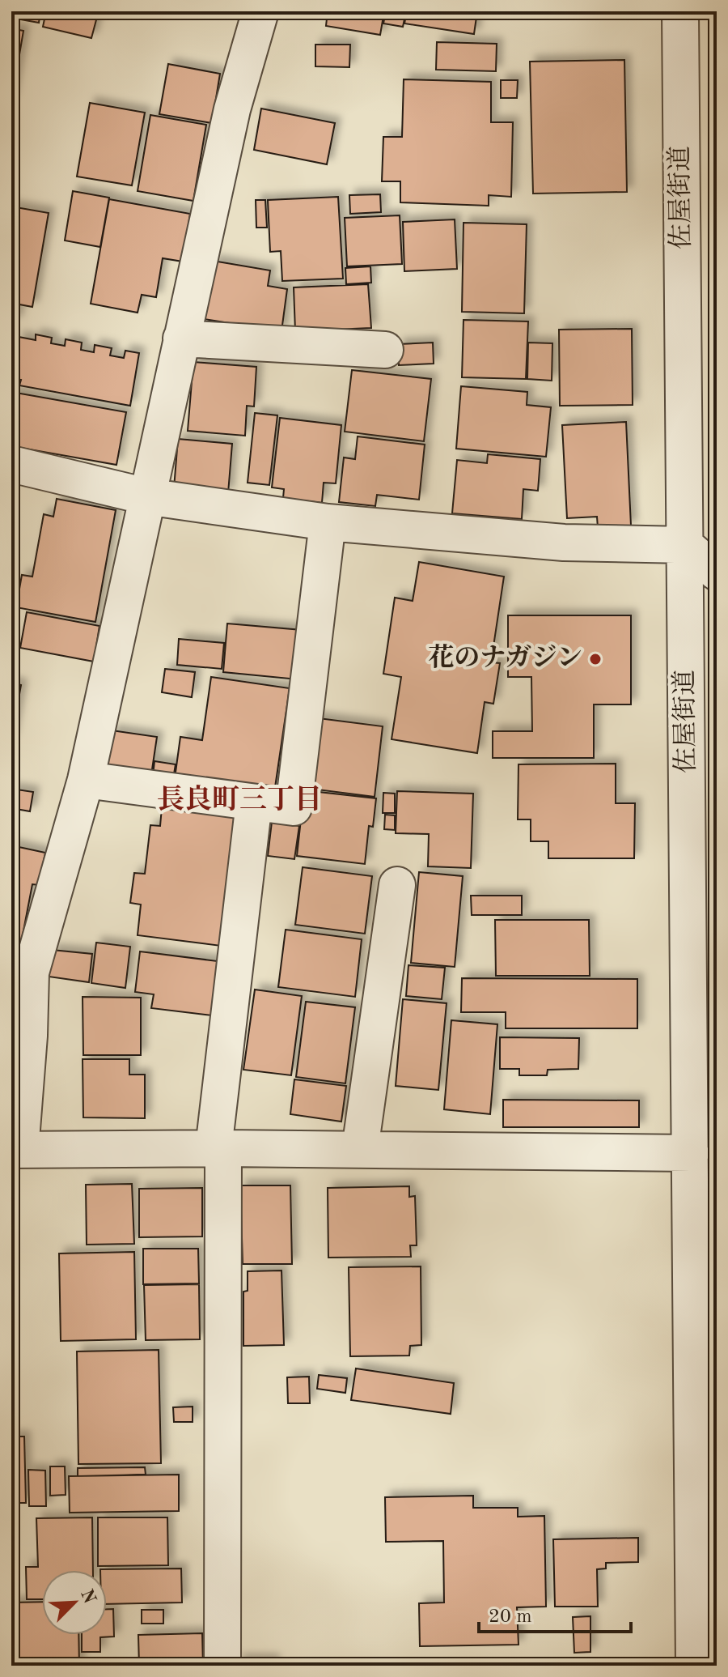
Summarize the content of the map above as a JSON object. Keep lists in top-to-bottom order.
{
  "streets": {
    "street": ["佐屋街道"]
  },
  "districts": ["長良町三丁目"],
  "places": ["花のナガジン"],
  "scale_bar": "20 m",
  "north": "top right"
}
